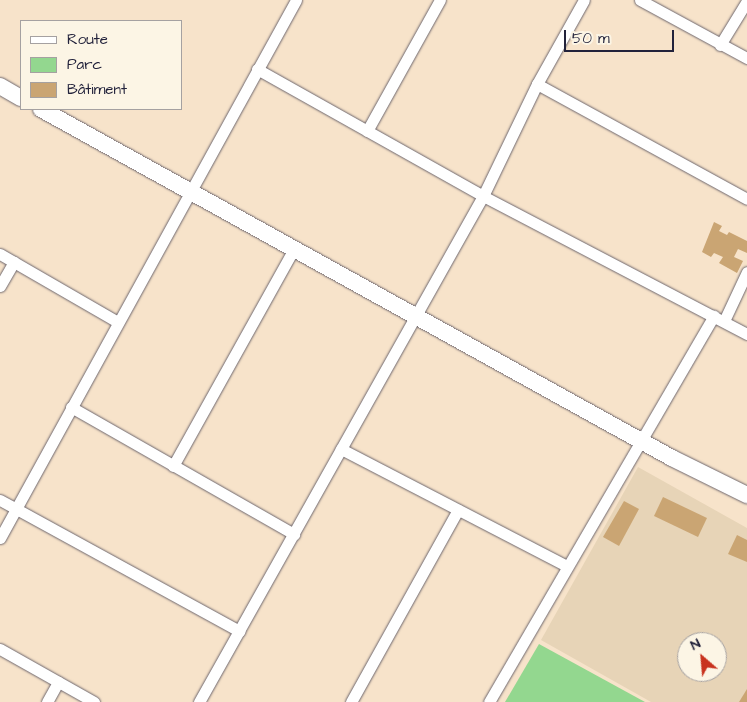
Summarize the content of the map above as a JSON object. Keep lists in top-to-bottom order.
{
  "legend": ["Route", "Parc", "Bâtiment"],
  "scale_bar": "50 m",
  "north": "top left"
}
